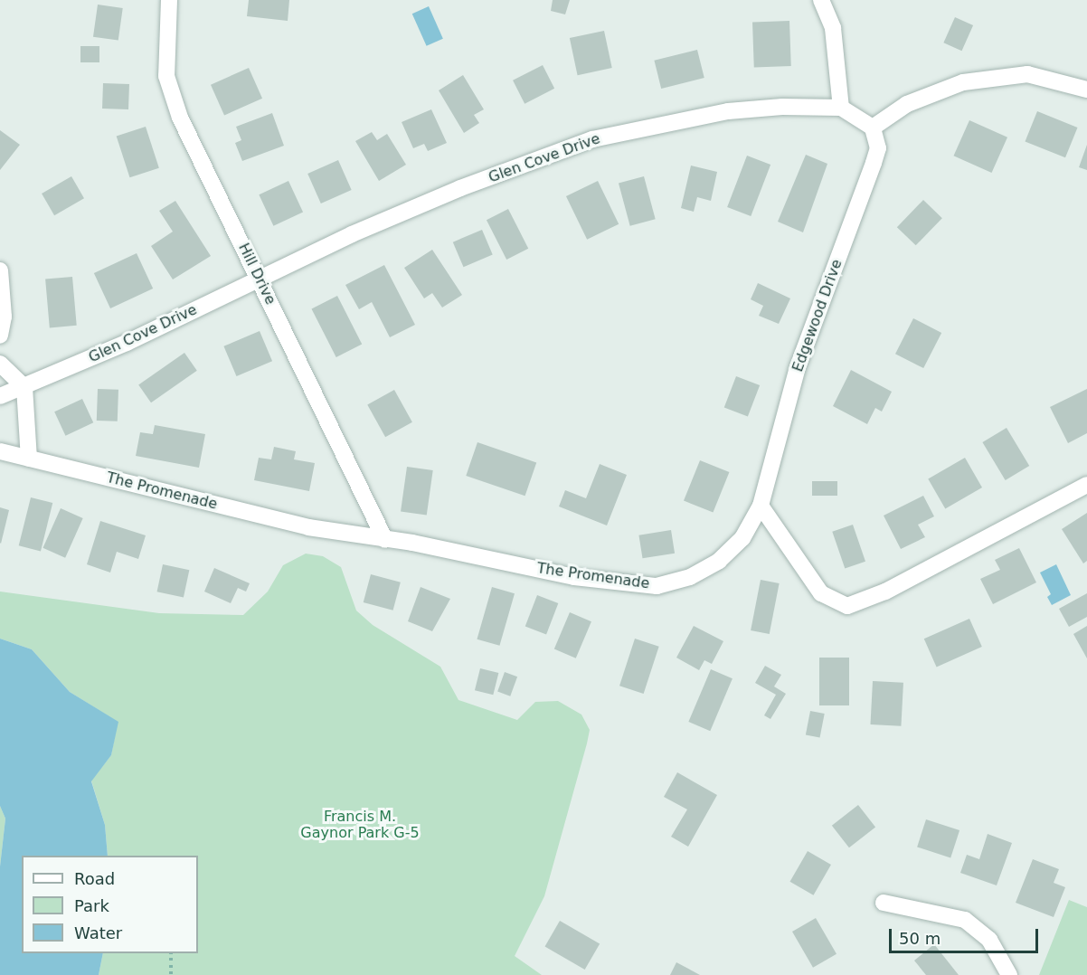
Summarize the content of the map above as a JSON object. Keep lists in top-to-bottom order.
{
  "streets": {
    "street": [
      "Glen Cove Drive",
      "Hill Drive",
      "Edgewood Drive",
      "The Promenade"
    ]
  },
  "crossings": [
    ["Glen Cove Drive", "Hill Drive"],
    ["Hill Drive", "The Promenade"],
    ["Edgewood Drive", "The Promenade"]
  ],
  "parks": ["Francis M. Gaynor Park G-5"],
  "legend": ["Road", "Park", "Water"],
  "scale_bar": "50 m"
}
